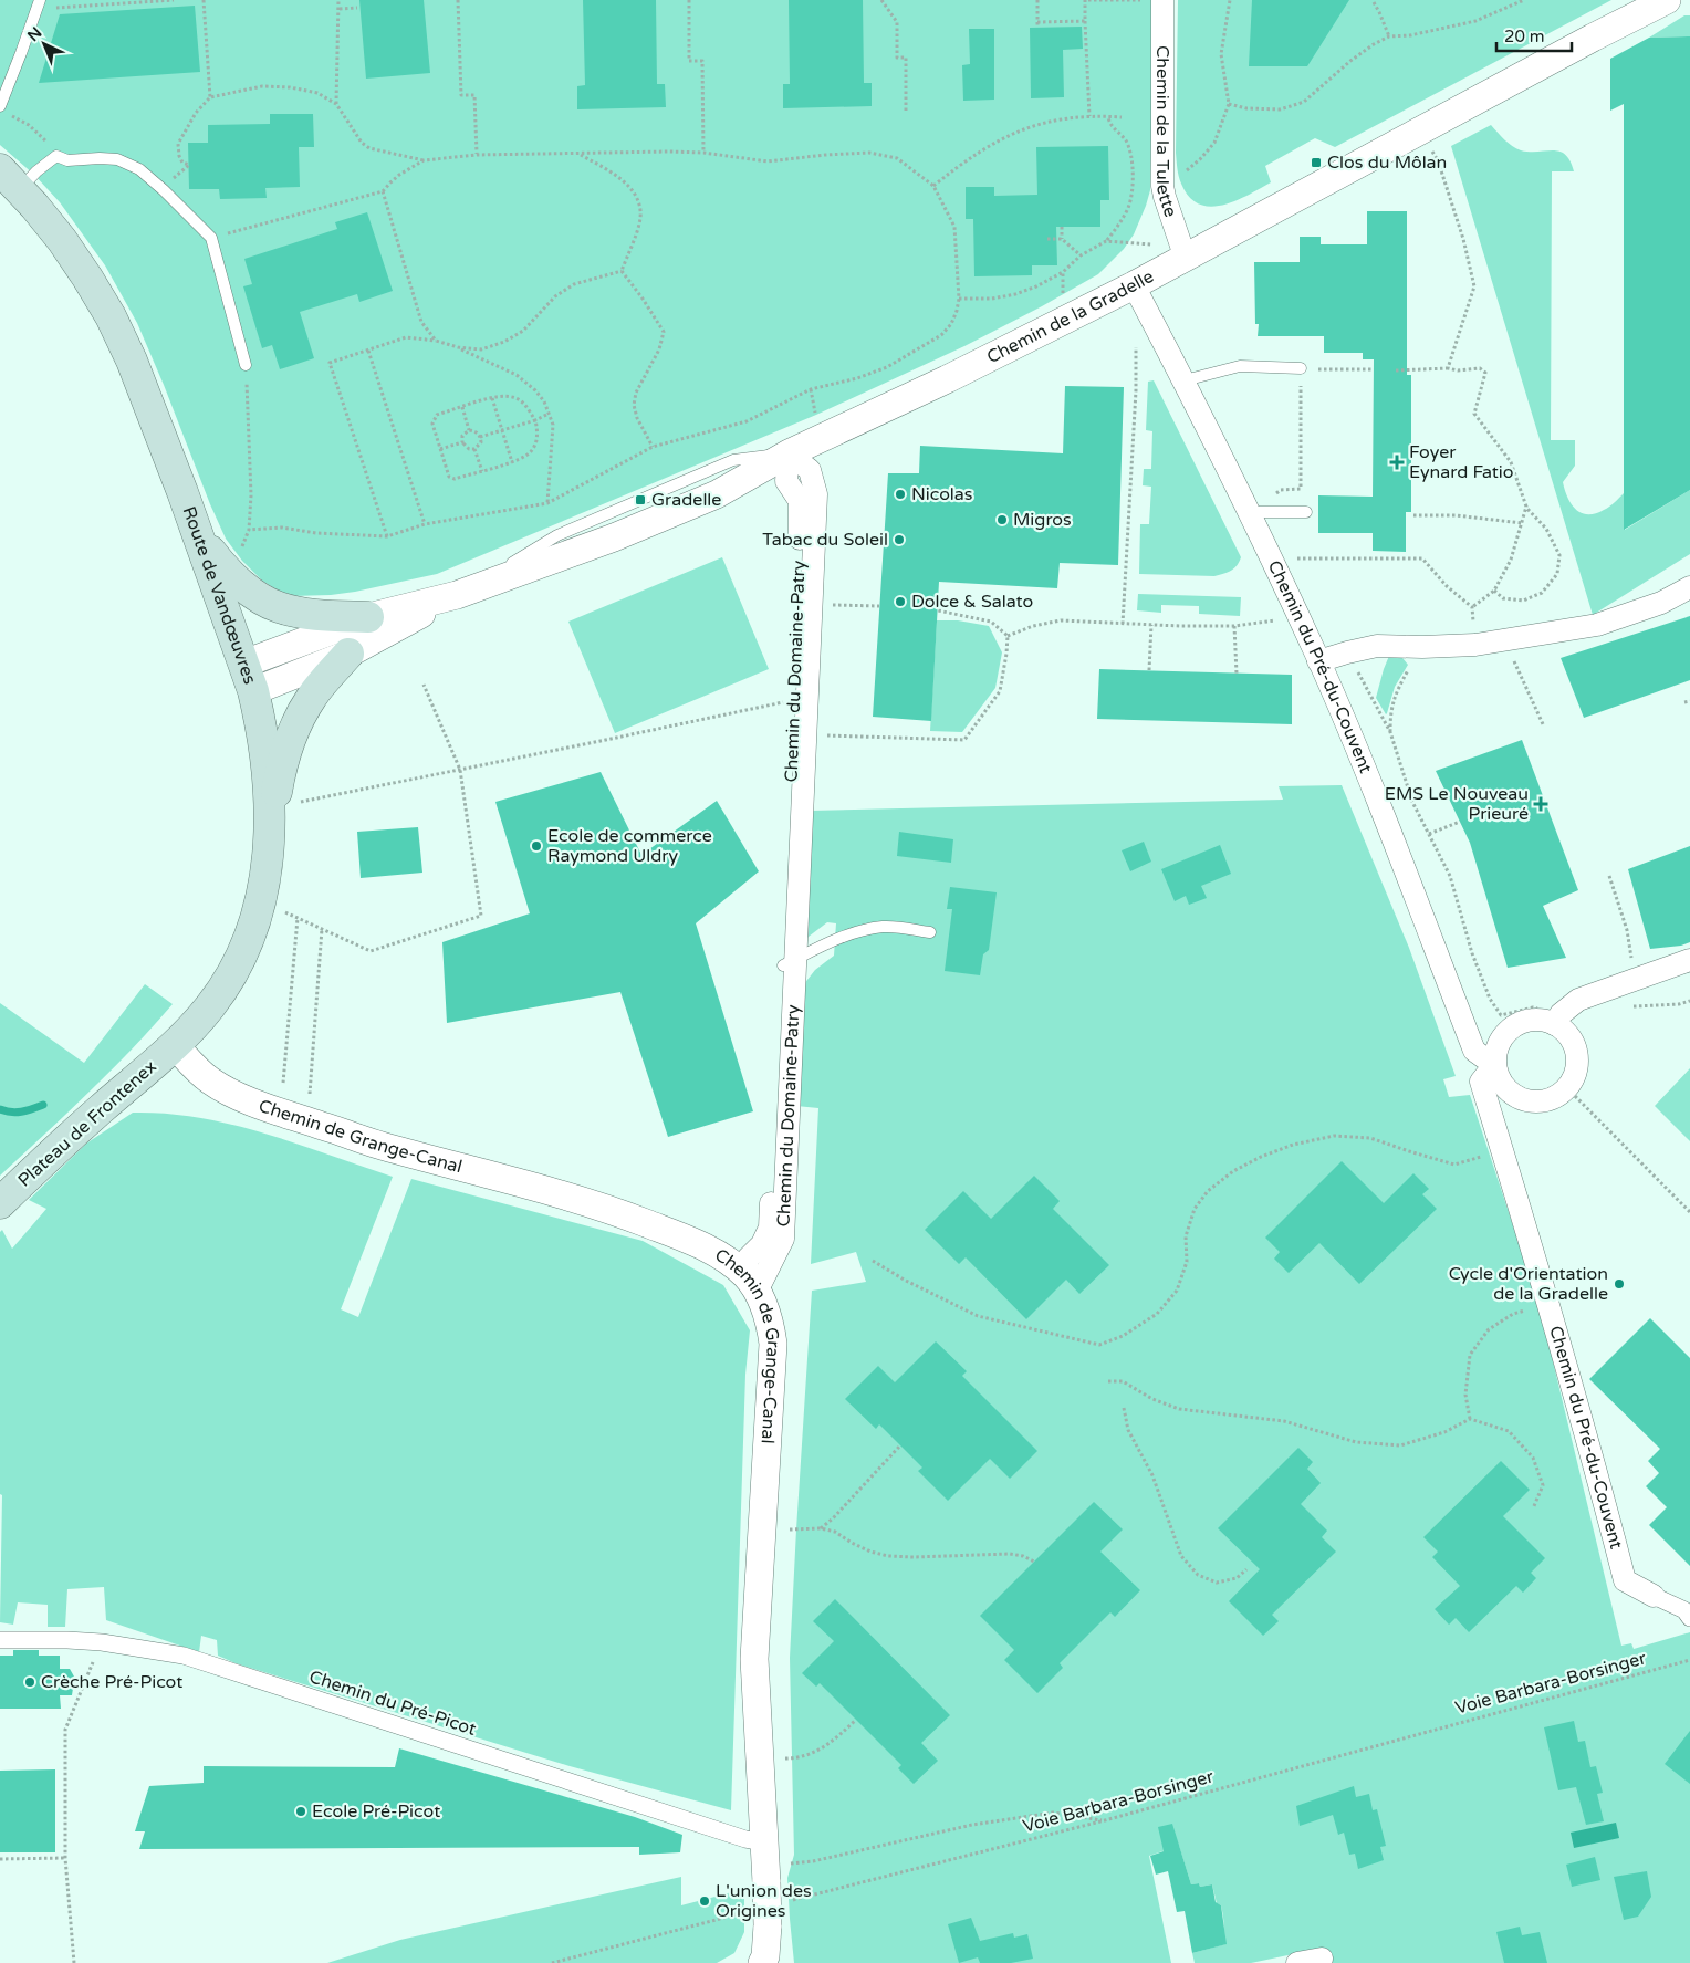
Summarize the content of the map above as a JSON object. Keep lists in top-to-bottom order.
{
  "streets": {
    "main road": ["Route de Vandœuvres", "Plateau de Frontenex"],
    "street": [
      "Chemin de la Tulette",
      "Chemin de la Gradelle",
      "Chemin du Pré-du-Couvent",
      "Chemin du Domaine-Patry",
      "Chemin de Grange-Canal",
      "Chemin du Pré-Picot"
    ],
    "path": ["Voie Barbara-Borsinger"]
  },
  "crossings": [
    ["Chemin de la Tulette", "Chemin de la Gradelle"],
    ["Chemin de la Gradelle", "Route de Vandœuvres"],
    ["Chemin de la Gradelle", "Chemin du Pré-du-Couvent"],
    ["Chemin de la Gradelle", "Chemin du Domaine-Patry"],
    ["Route de Vandœuvres", "Plateau de Frontenex"],
    ["Route de Vandœuvres", "Chemin de Grange-Canal"],
    ["Chemin du Domaine-Patry", "Chemin de Grange-Canal"],
    ["Plateau de Frontenex", "Chemin de Grange-Canal"],
    ["Chemin de Grange-Canal", "Chemin du Pré-Picot"]
  ],
  "places": {
    "transit": ["Clos du Môlan", "Gradelle"],
    "health": ["Foyer Eynard Fatio", "EMS Le Nouveau Prieuré"],
    "other": [
      "Nicolas",
      "Migros",
      "Tabac du Soleil",
      "Dolce & Salato",
      "Ecole de commerce Raymond Uldry",
      "Cycle d'Orientation de la Gradelle",
      "Crèche Pré-Picot",
      "Ecole Pré-Picot",
      "L'union des Origines"
    ]
  },
  "scale_bar": "20 m",
  "north": "top left"
}
